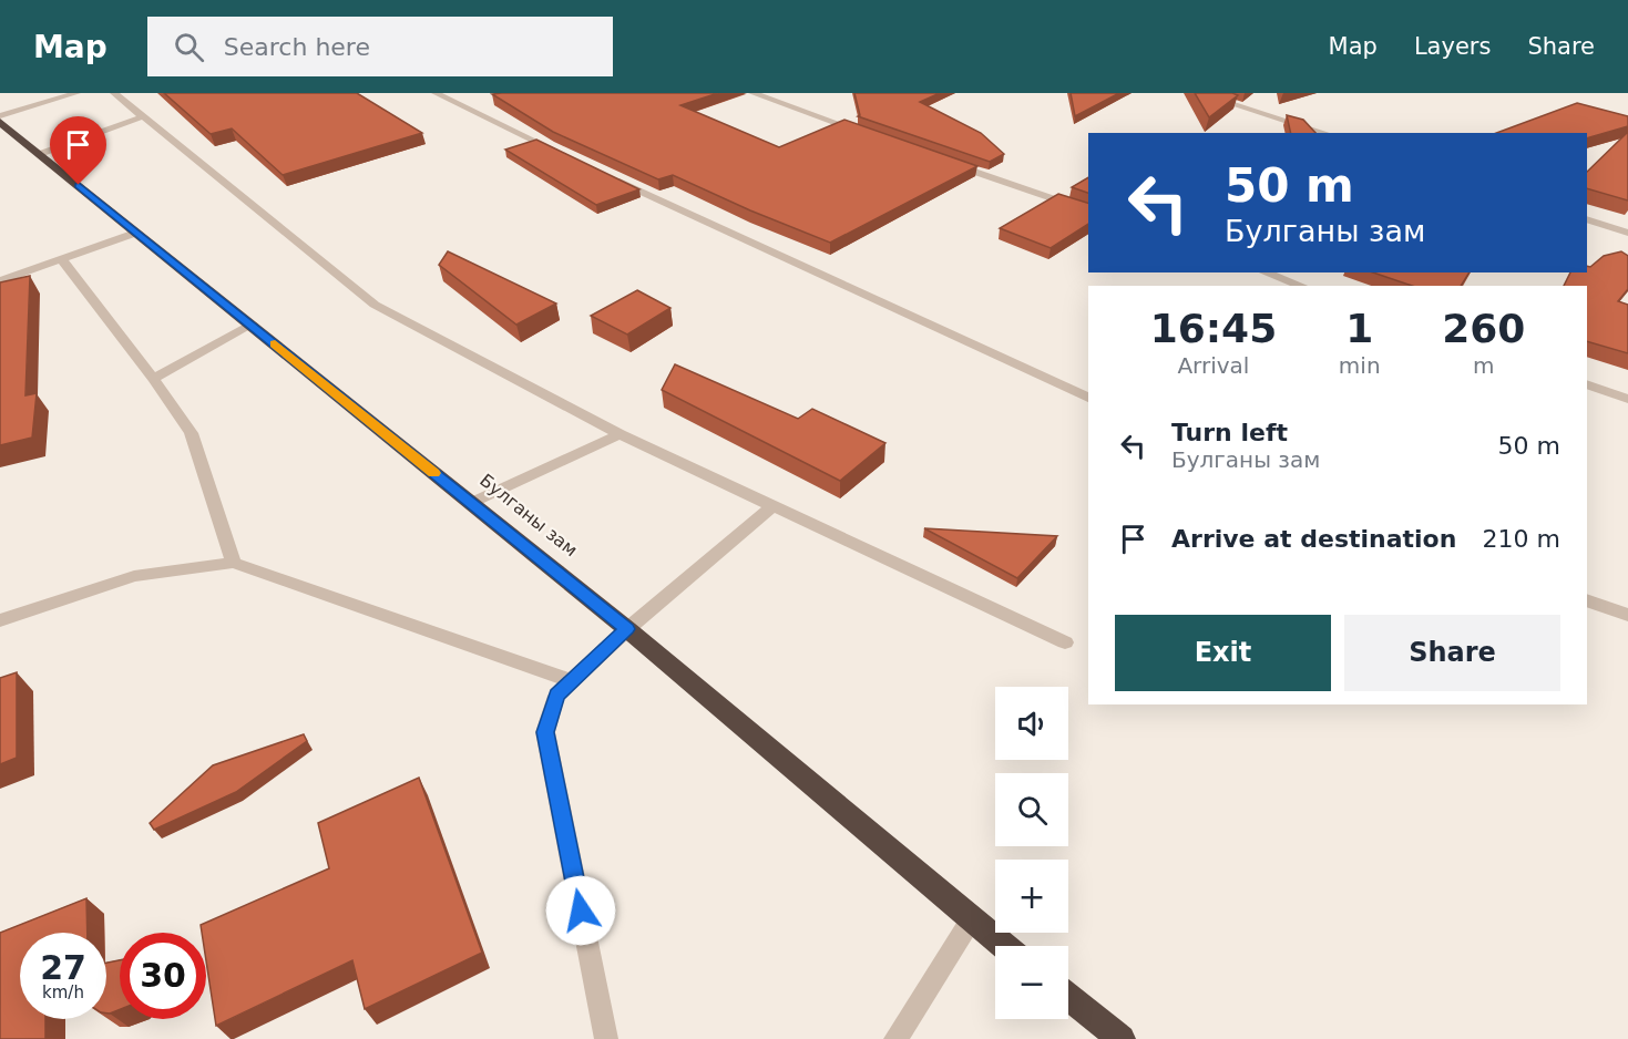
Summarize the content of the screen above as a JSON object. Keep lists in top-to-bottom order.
{
  "streets": {
    "highway": ["Булганы зам"]
  },
  "page": {
    "header": "Map",
    "search": "Search here",
    "nav": ["Map", "Layers", "Share"],
    "turn": ["50 m", "Булганы зам"],
    "eta": [
      "16:45",
      "Arrival",
      "1",
      "min",
      "260",
      "m"
    ],
    "list": [
      {
        "name": "Turn left",
        "note": "Булганы зам",
        "value": "50 m"
      },
      {
        "name": "Arrive at destination",
        "value": "210 m"
      }
    ],
    "buttons": ["Exit", "Share"],
    "map_buttons": ["+", "−"],
    "speed": "27 km/h",
    "limit": "30"
  }
}
